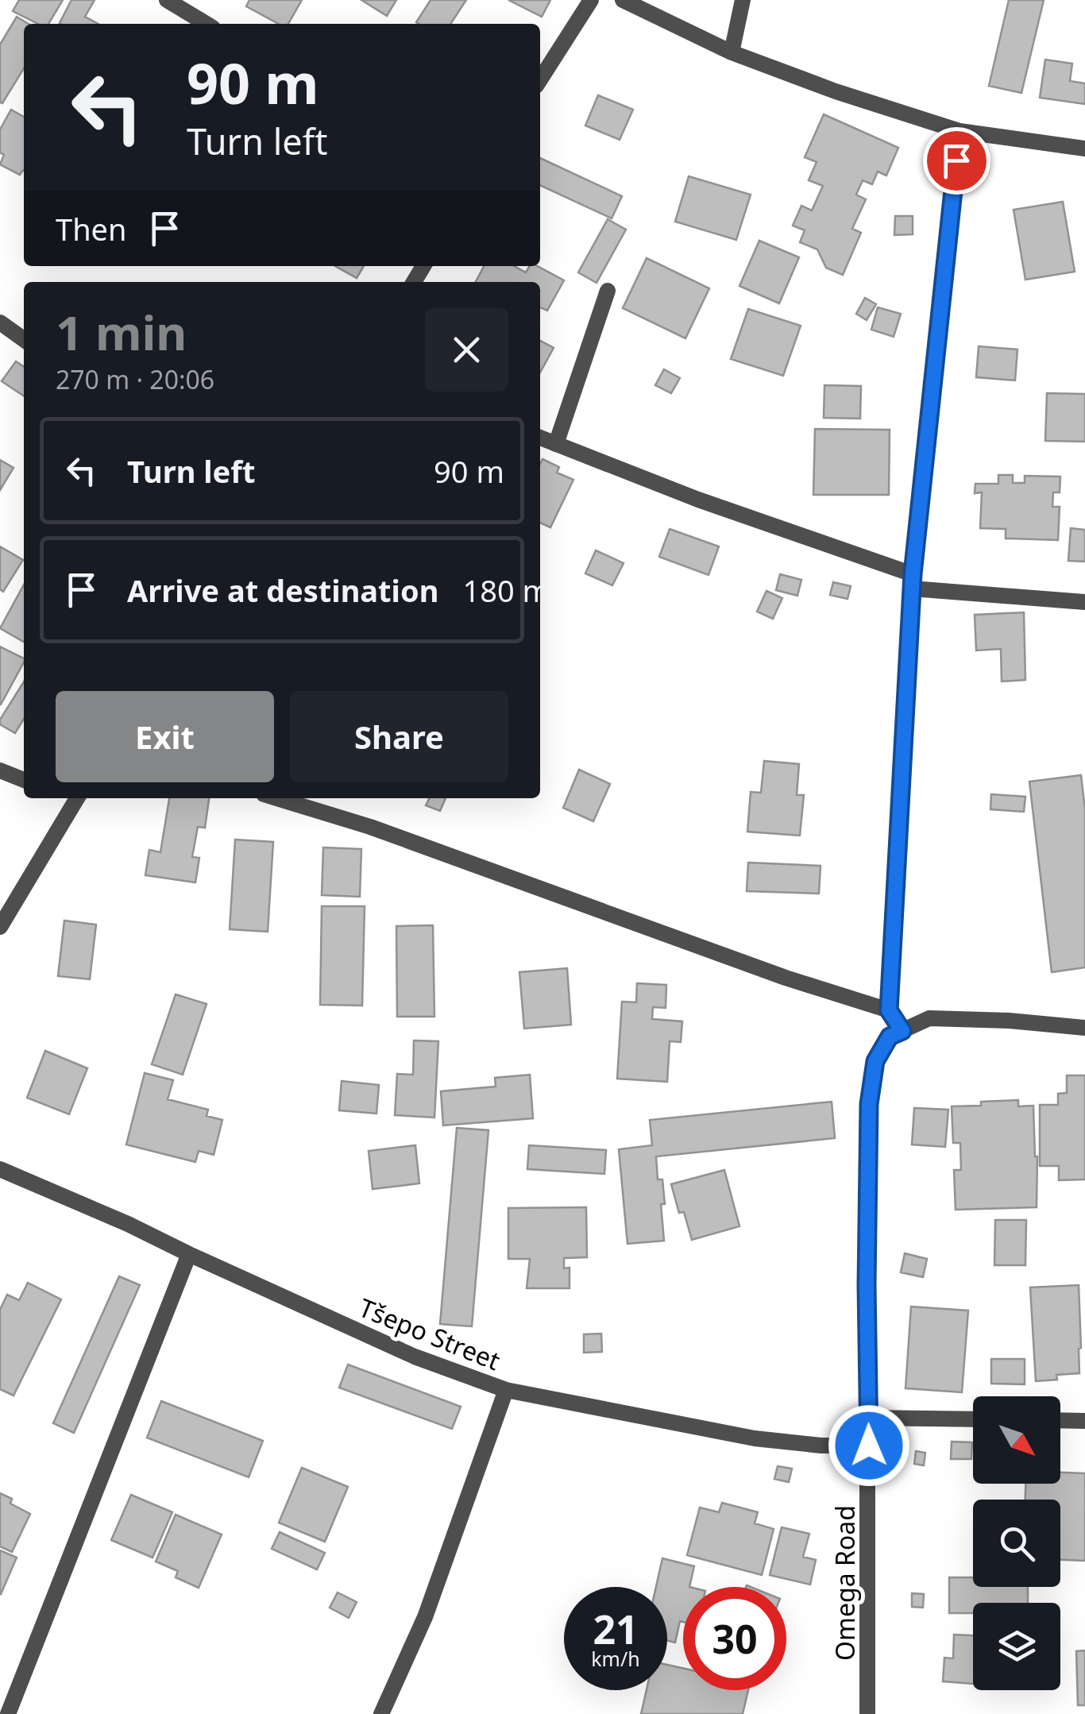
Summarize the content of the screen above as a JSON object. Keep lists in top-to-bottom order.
{
  "streets": {
    "street": ["Tšepo Street", "Omega Road"]
  },
  "crossings": [
    ["Tšepo Street", "Omega Road"]
  ],
  "north": "bottom right",
  "page": {
    "turn": ["90 m", "Turn left"],
    "then": "Then",
    "heading": ["1 min", "270 m · 20:06"],
    "list": [
      {
        "name": "Turn left",
        "value": "90 m"
      },
      {
        "name": "Arrive at destination",
        "value": "180 m"
      }
    ],
    "buttons": ["Exit", "Share"],
    "speed": "21 km/h",
    "limit": "30"
  }
}
